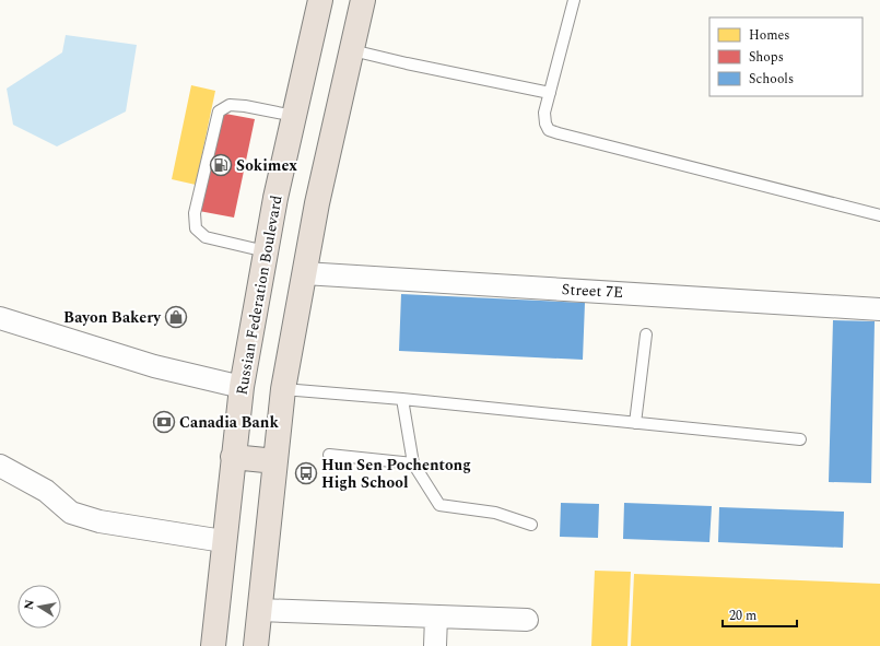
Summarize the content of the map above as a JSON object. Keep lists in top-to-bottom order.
{
  "streets": {
    "highway": ["Russian Federation Boulevard"],
    "street": ["Street 7E"]
  },
  "places": {
    "fuel station": ["Sokimex"],
    "shop": ["Bayon Bakery"],
    "bank": ["Canadia Bank"],
    "bus stop": ["Hun Sen Pochentong High School"]
  },
  "legend": ["Homes", "Shops", "Schools"],
  "scale_bar": "20 m",
  "north": "left"
}
